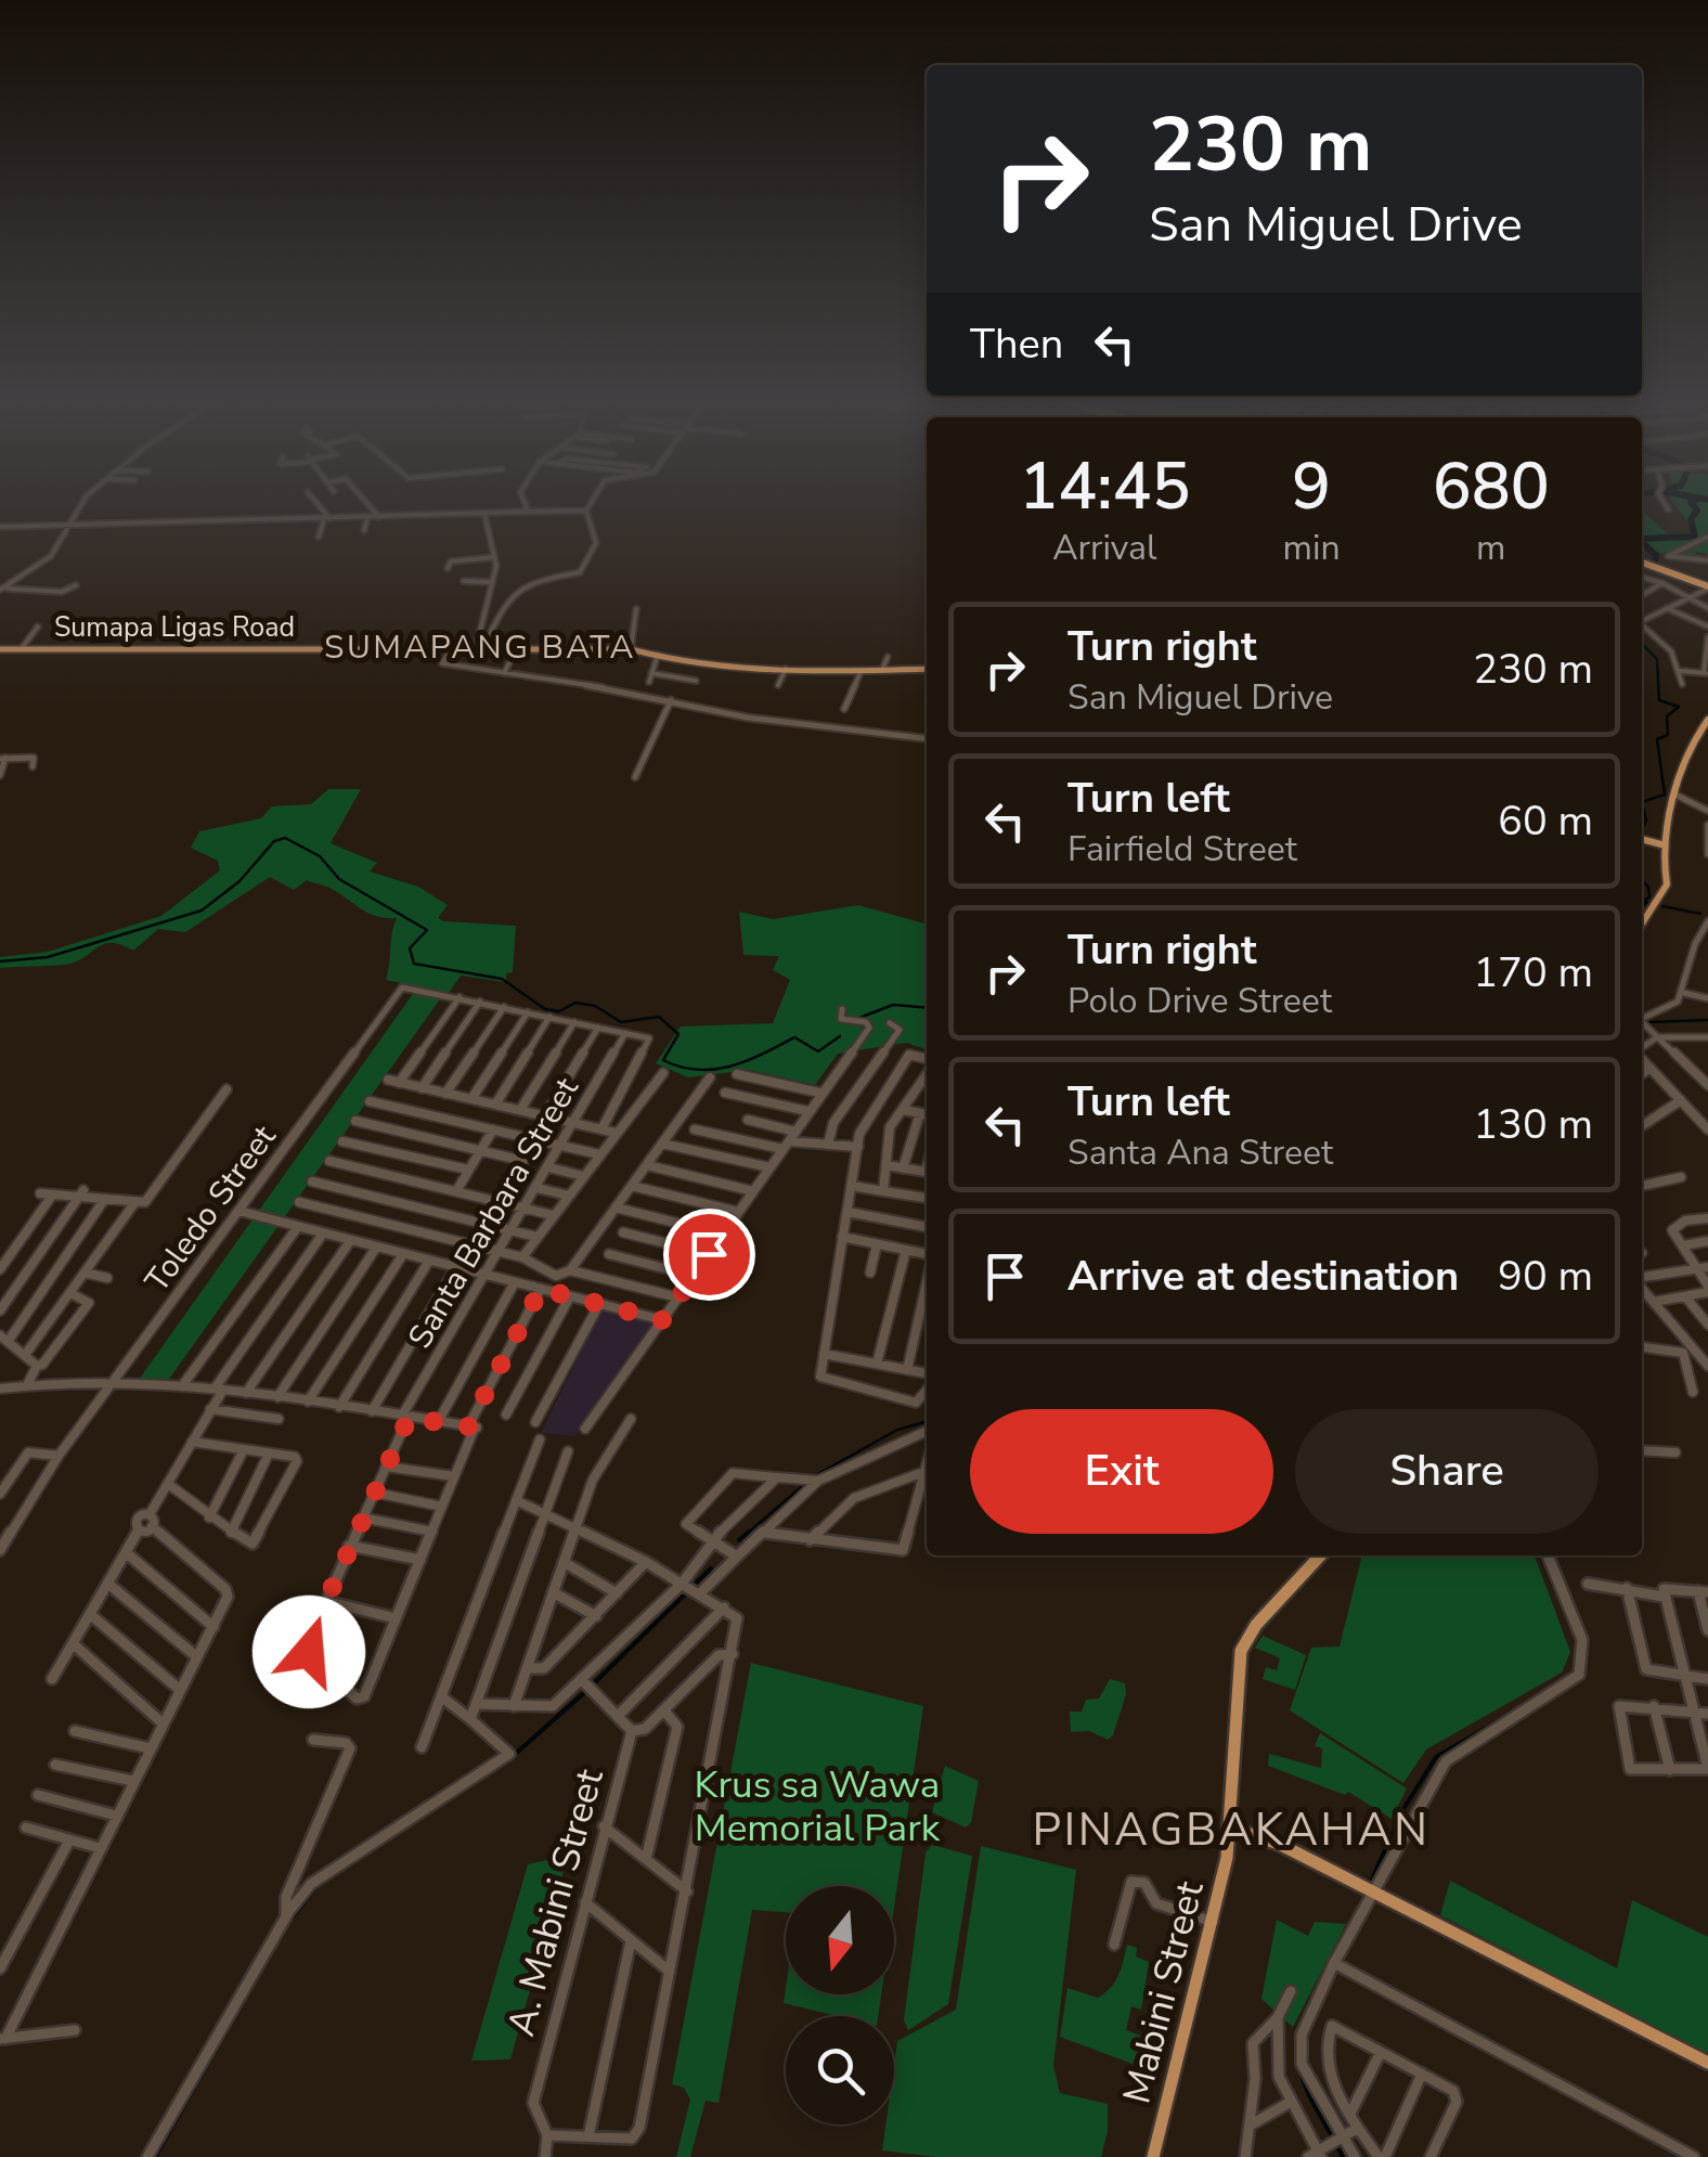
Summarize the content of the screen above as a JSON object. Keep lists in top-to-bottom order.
{
  "streets": {
    "main road": ["Sumapa Ligas Road", "Mabini Street"],
    "street": ["Toledo Street", "Santa Barbara Street", "A. Mabini Street"]
  },
  "districts": ["SUMAPANG BATA", "PINAGBAKAHAN"],
  "parks": ["Krus sa Wawa Memorial Park"],
  "north": "bottom",
  "page": {
    "turn": ["230 m", "San Miguel Drive"],
    "then": "Then",
    "eta": [
      "14:45",
      "Arrival",
      "9",
      "min",
      "680",
      "m"
    ],
    "list": [
      {
        "name": "Turn right",
        "note": "San Miguel Drive",
        "value": "230 m"
      },
      {
        "name": "Turn left",
        "note": "Fairfield Street",
        "value": "60 m"
      },
      {
        "name": "Turn right",
        "note": "Polo Drive Street",
        "value": "170 m"
      },
      {
        "name": "Turn left",
        "note": "Santa Ana Street",
        "value": "130 m"
      },
      {
        "name": "Arrive at destination",
        "value": "90 m"
      }
    ],
    "buttons": ["Exit", "Share"]
  }
}
